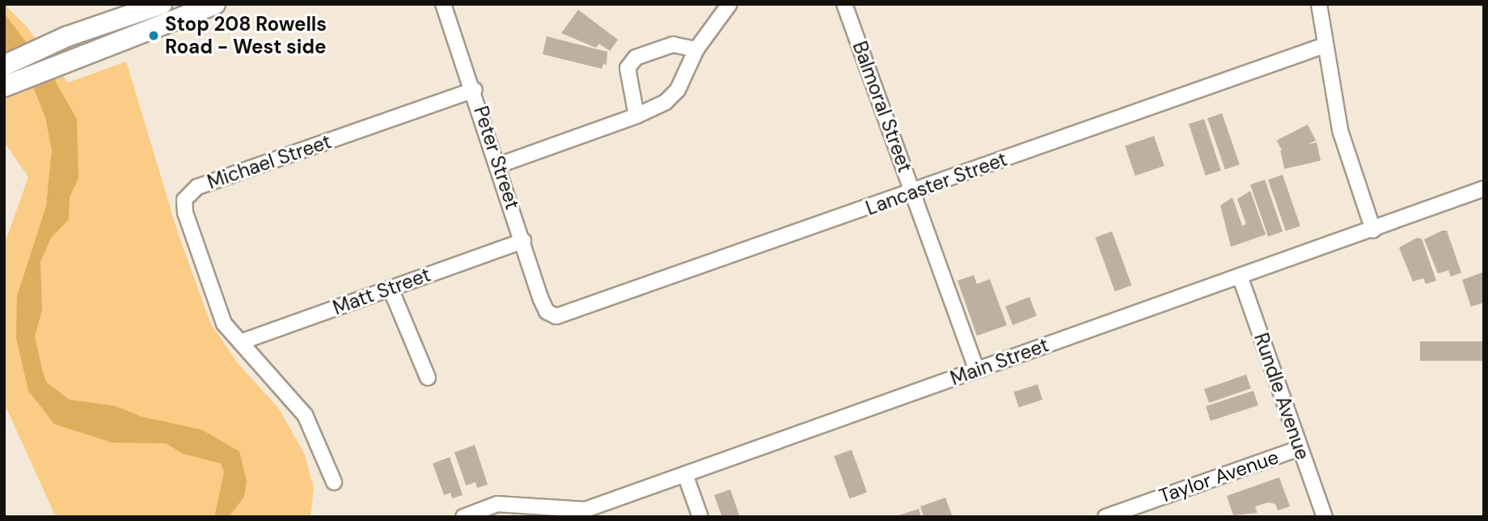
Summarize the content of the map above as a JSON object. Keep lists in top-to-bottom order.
{
  "streets": {
    "street": [
      "Balmoral Street",
      "Peter Street",
      "Michael Street",
      "Lancaster Street",
      "Matt Street",
      "Main Street",
      "Rundle Avenue",
      "Taylor Avenue"
    ]
  },
  "crossings": [
    ["Balmoral Street", "Lancaster Street"],
    ["Balmoral Street", "Main Street"],
    ["Peter Street", "Michael Street"],
    ["Peter Street", "Lancaster Street"],
    ["Peter Street", "Matt Street"],
    ["Michael Street", "Matt Street"],
    ["Main Street", "Rundle Avenue"],
    ["Rundle Avenue", "Taylor Avenue"]
  ],
  "places": ["Stop 208 Rowells Road - West side"]
}
